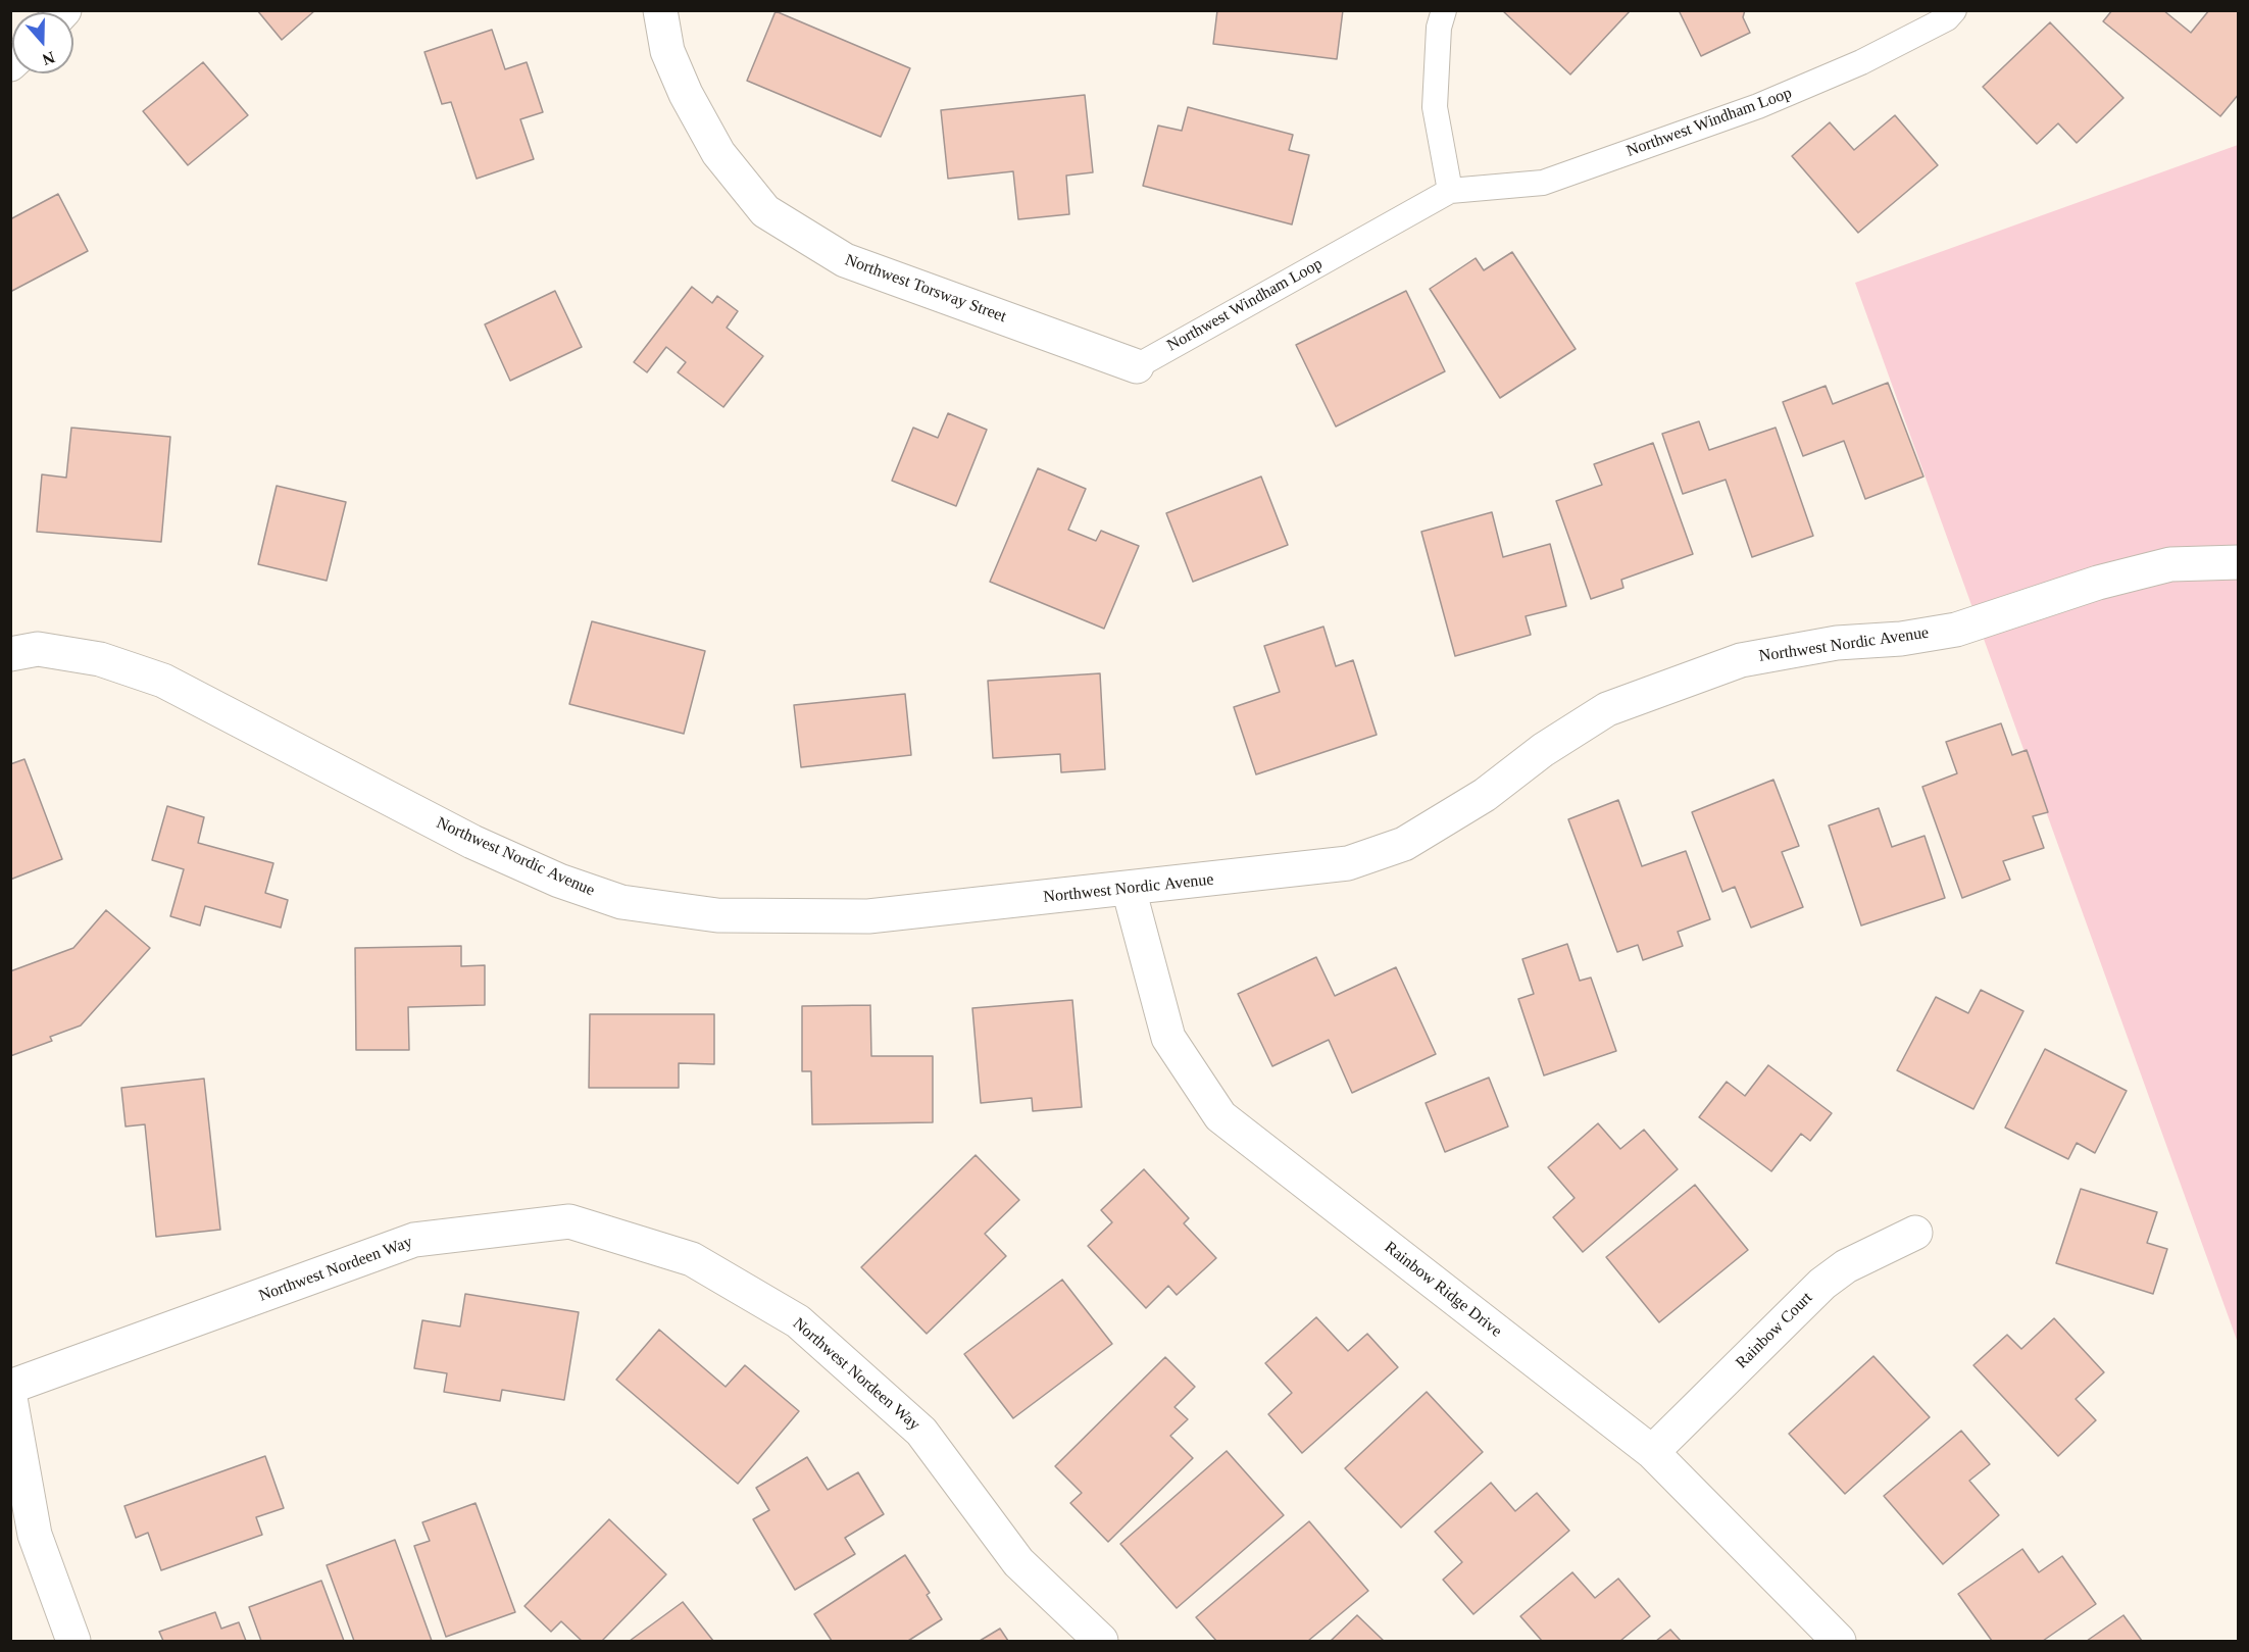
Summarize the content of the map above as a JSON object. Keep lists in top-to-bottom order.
{
  "streets": {
    "street": [
      "Northwest Torsway Street",
      "Northwest Nordic Avenue",
      "Northwest Nordeen Way",
      "Rainbow Ridge Drive",
      "Rainbow Court"
    ],
    "lane": ["Northwest Windham Loop"]
  },
  "crossings": [
    ["Northwest Windham Loop", "Northwest Torsway Street"],
    ["Northwest Nordic Avenue", "Rainbow Ridge Drive"],
    ["Rainbow Ridge Drive", "Rainbow Court"]
  ],
  "north": "bottom"
}
